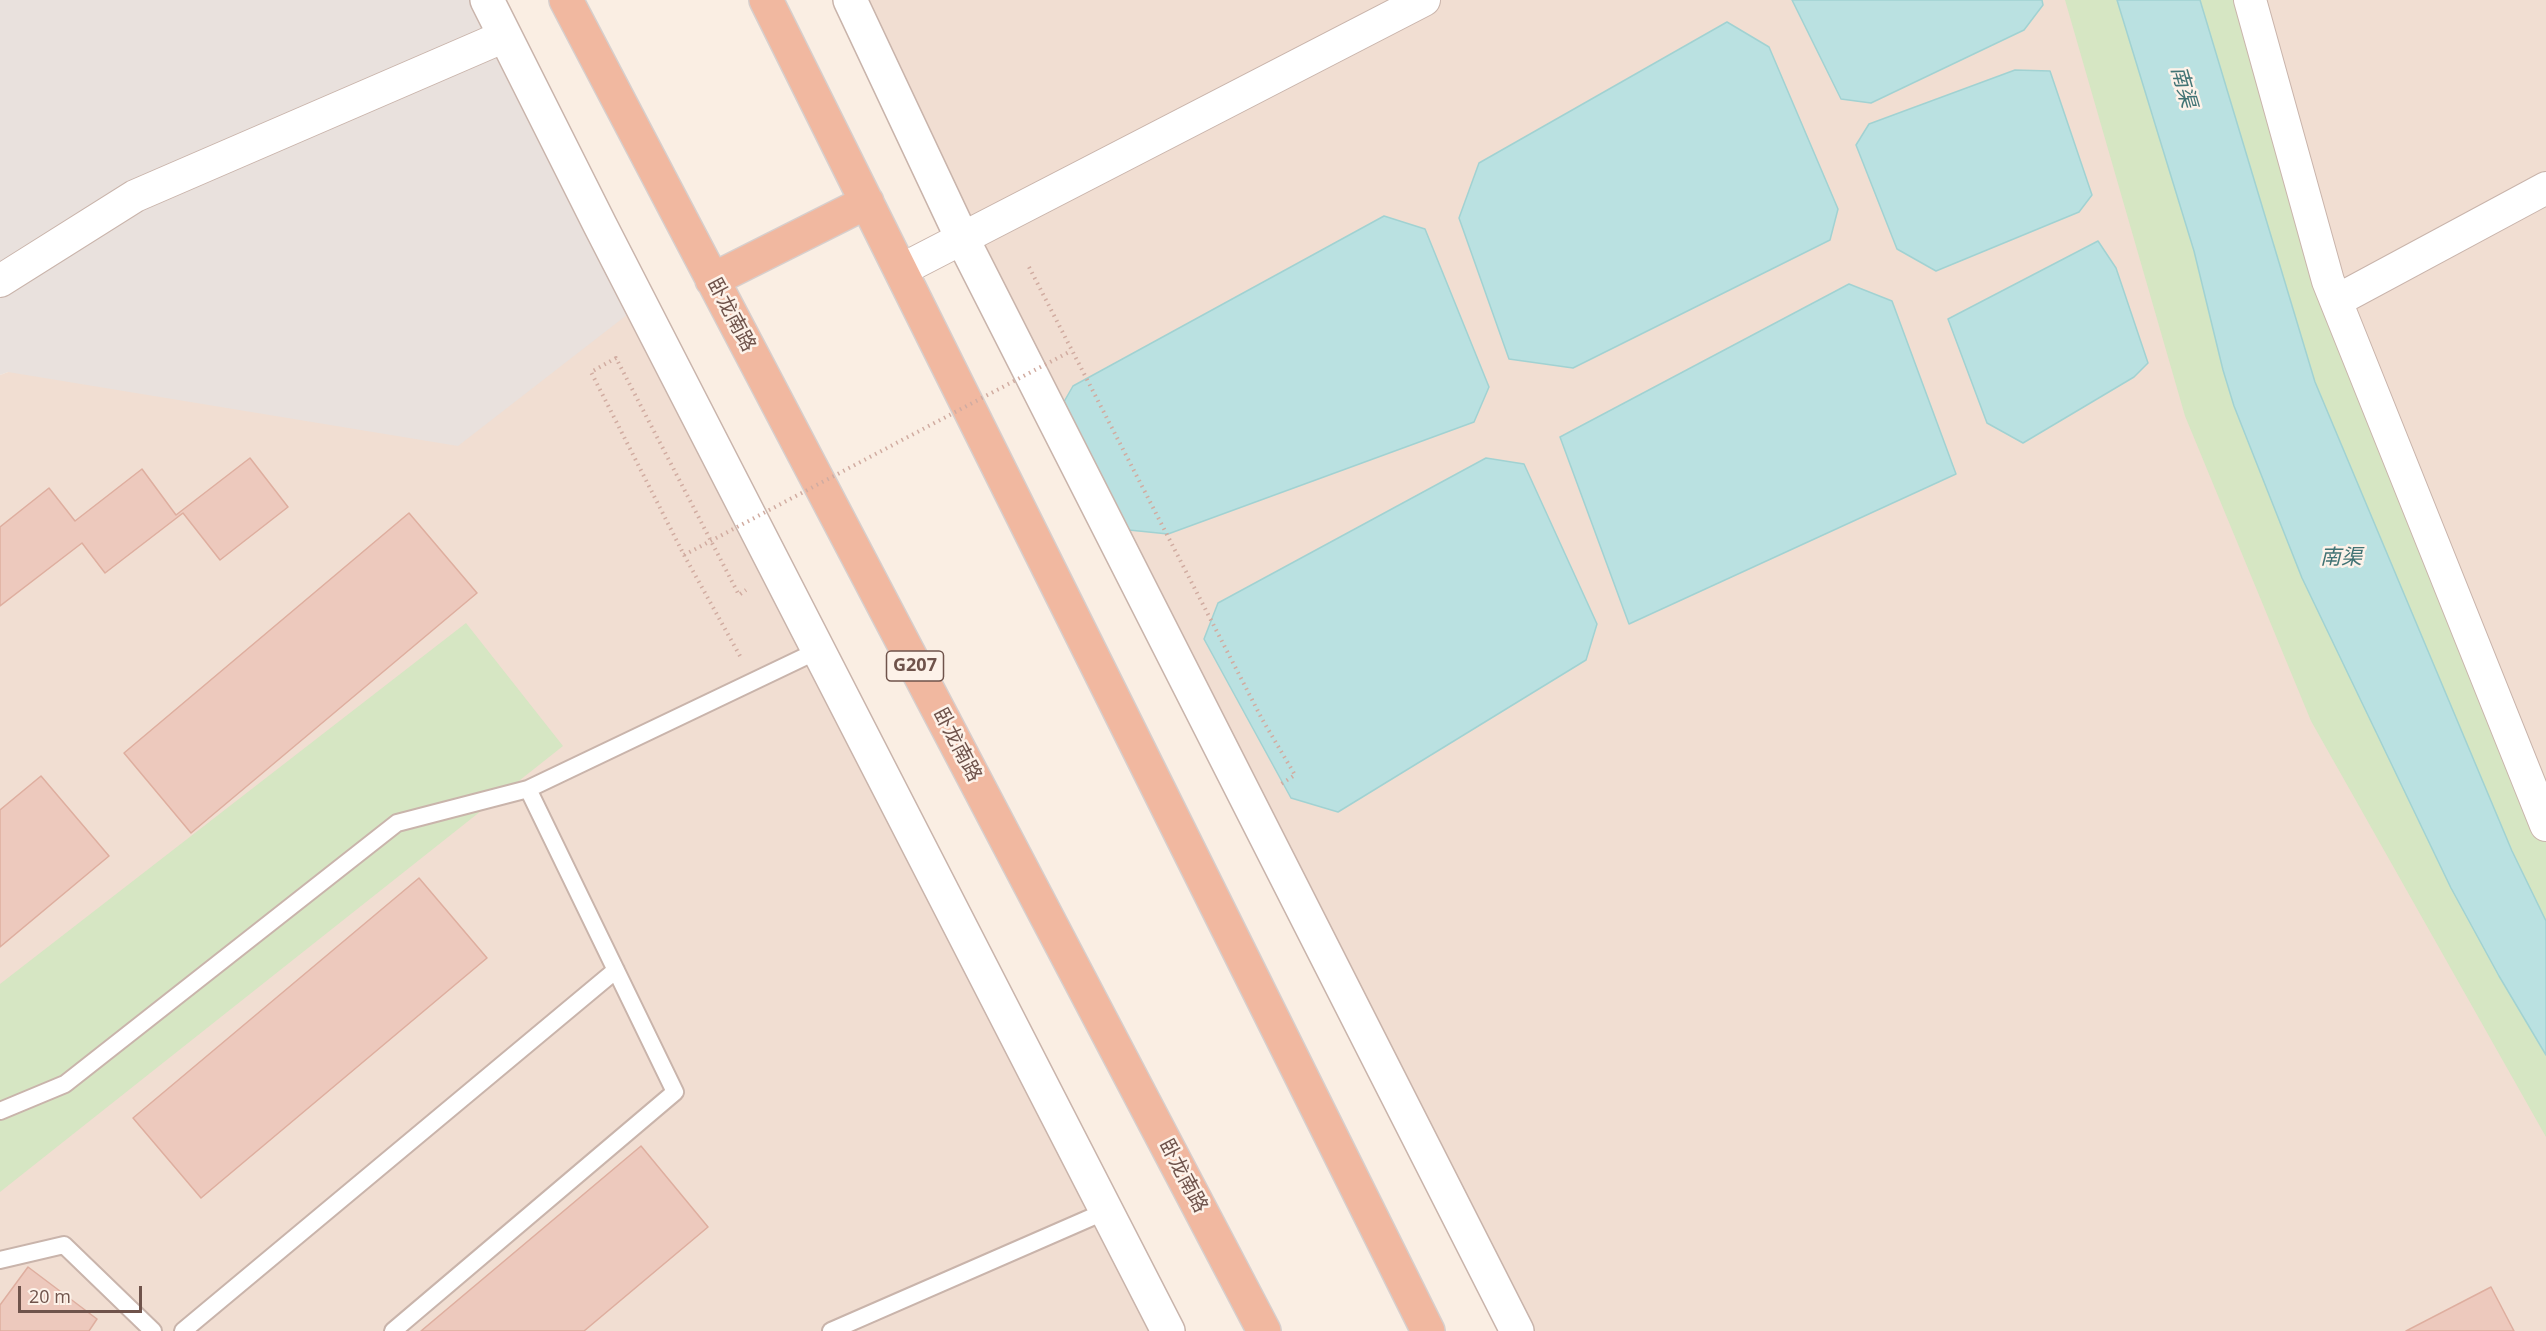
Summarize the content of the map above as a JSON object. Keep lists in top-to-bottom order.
{
  "streets": {
    "highway": ["卧龙南路", "G207"]
  },
  "water": ["南渠"],
  "scale_bar": "20 m"
}
